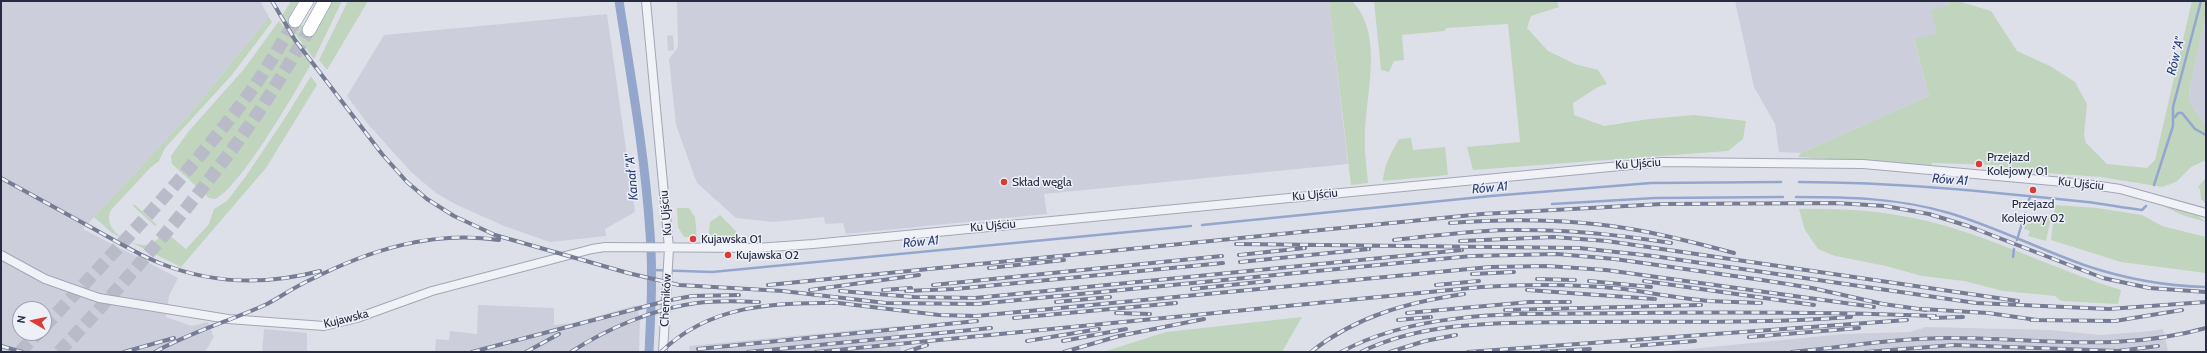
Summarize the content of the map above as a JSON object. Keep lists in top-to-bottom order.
{
  "streets": {
    "street": ["Ku Ujściu", "Chemików", "Kujawska"]
  },
  "crossings": [
    ["Ku Ujściu", "Chemików"],
    ["Ku Ujściu", "Kujawska"],
    ["Chemików", "Kujawska"]
  ],
  "water": ["Rów \"A\"", "Kanał \"A\"", "Rów A1"],
  "places": [
    "Przejazd Kolejowy 01",
    "Skład węgla",
    "Przejazd Kolejowy 02",
    "Kujawska 01",
    "Kujawska 02"
  ],
  "north": "left"
}
